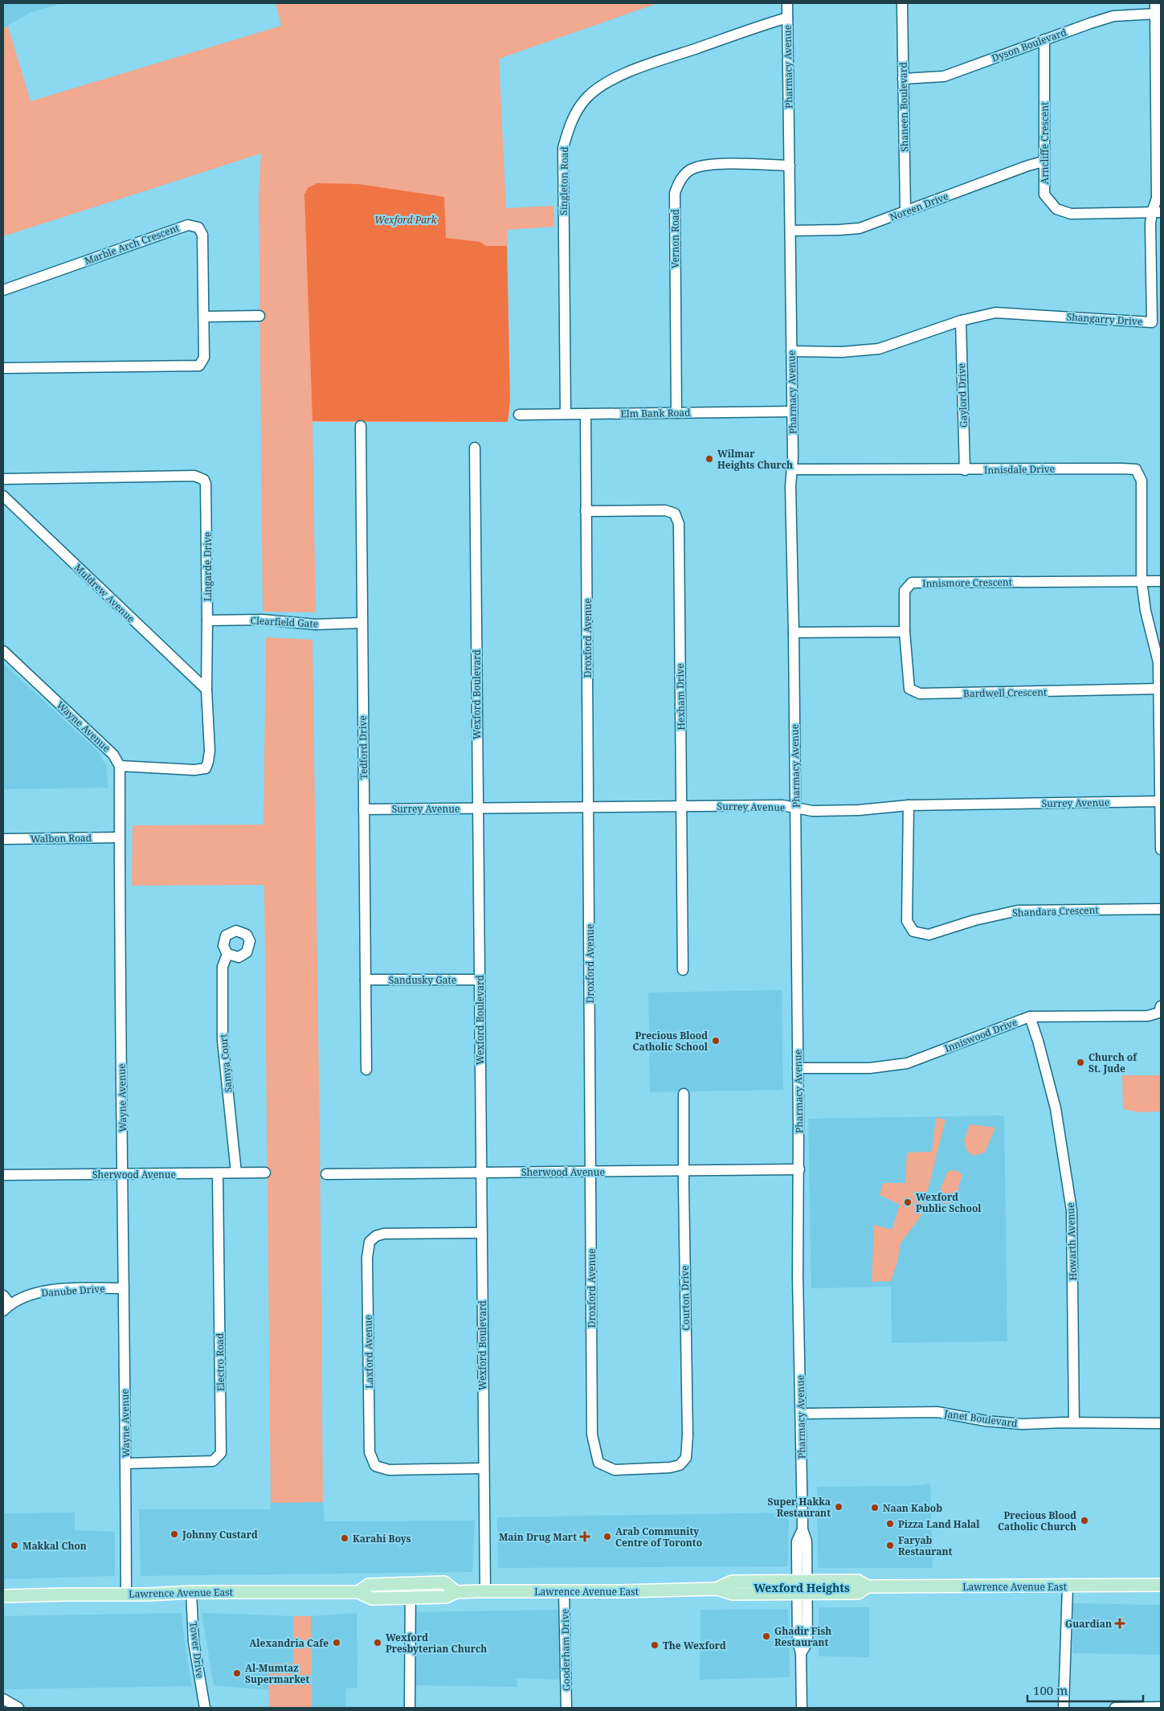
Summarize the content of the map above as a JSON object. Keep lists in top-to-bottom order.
{
  "streets": {
    "main road": ["Lawrence Avenue East"],
    "street": [
      "Dyson Boulevard",
      "Pharmacy Avenue",
      "Shaneen Boulevard",
      "Arncliffe Crescent",
      "Singleton Road",
      "Noreen Drive",
      "Vernon Road",
      "Marble Arch Crescent",
      "Shangarry Drive",
      "Gaylord Drive",
      "Elm Bank Road",
      "Innisdale Drive",
      "Lingarde Drive",
      "Innismore Crescent",
      "Muldrew Avenue",
      "Clearfield Gate",
      "Droxford Avenue",
      "Bardwell Crescent",
      "Wexford Boulevard",
      "Hexham Drive",
      "Wayne Avenue",
      "Tedford Drive",
      "Surrey Avenue",
      "Walbon Road",
      "Shandara Crescent",
      "Sandusky Gate",
      "Inniswood Drive",
      "Samya Court",
      "Sherwood Avenue",
      "Howarth Avenue",
      "Danube Drive",
      "Courton Drive",
      "Laxford Avenue",
      "Electro Road",
      "Janet Boulevard",
      "Tower Drive",
      "Gooderham Drive"
    ]
  },
  "crossings": [
    ["Dyson Boulevard", "Shaneen Boulevard"],
    ["Dyson Boulevard", "Arncliffe Crescent"],
    ["Dyson Boulevard", "Shangarry Drive"],
    ["Pharmacy Avenue", "Singleton Road"],
    ["Pharmacy Avenue", "Noreen Drive"],
    ["Pharmacy Avenue", "Vernon Road"],
    ["Pharmacy Avenue", "Shangarry Drive"],
    ["Pharmacy Avenue", "Elm Bank Road"],
    ["Pharmacy Avenue", "Innisdale Drive"],
    ["Pharmacy Avenue", "Surrey Avenue"],
    ["Pharmacy Avenue", "Inniswood Drive"],
    ["Pharmacy Avenue", "Sherwood Avenue"],
    ["Pharmacy Avenue", "Janet Boulevard"],
    ["Pharmacy Avenue", "Lawrence Avenue East"],
    ["Shaneen Boulevard", "Noreen Drive"],
    ["Arncliffe Crescent", "Noreen Drive"],
    ["Arncliffe Crescent", "Shangarry Drive"],
    ["Singleton Road", "Elm Bank Road"],
    ["Vernon Road", "Elm Bank Road"],
    ["Shangarry Drive", "Gaylord Drive"],
    ["Gaylord Drive", "Innisdale Drive"],
    ["Elm Bank Road", "Droxford Avenue"],
    ["Innisdale Drive", "Innismore Crescent"],
    ["Lingarde Drive", "Muldrew Avenue"],
    ["Lingarde Drive", "Clearfield Gate"],
    ["Lingarde Drive", "Wayne Avenue"],
    ["Innismore Crescent", "Bardwell Crescent"],
    ["Clearfield Gate", "Tedford Drive"],
    ["Droxford Avenue", "Hexham Drive"],
    ["Droxford Avenue", "Surrey Avenue"],
    ["Droxford Avenue", "Sherwood Avenue"],
    ["Droxford Avenue", "Courton Drive"],
    ["Wexford Boulevard", "Surrey Avenue"],
    ["Wexford Boulevard", "Sandusky Gate"],
    ["Wexford Boulevard", "Sherwood Avenue"],
    ["Wexford Boulevard", "Laxford Avenue"],
    ["Wexford Boulevard", "Lawrence Avenue East"],
    ["Hexham Drive", "Surrey Avenue"],
    ["Wayne Avenue", "Walbon Road"],
    ["Wayne Avenue", "Sherwood Avenue"],
    ["Wayne Avenue", "Danube Drive"],
    ["Wayne Avenue", "Electro Road"],
    ["Wayne Avenue", "Lawrence Avenue East"],
    ["Tedford Drive", "Surrey Avenue"],
    ["Tedford Drive", "Sandusky Gate"],
    ["Surrey Avenue", "Shandara Crescent"],
    ["Inniswood Drive", "Howarth Avenue"],
    ["Samya Court", "Sherwood Avenue"],
    ["Sherwood Avenue", "Courton Drive"],
    ["Sherwood Avenue", "Electro Road"],
    ["Howarth Avenue", "Janet Boulevard"],
    ["Lawrence Avenue East", "Tower Drive"],
    ["Lawrence Avenue East", "Gooderham Drive"]
  ],
  "districts": ["Wexford Heights"],
  "parks": ["Wexford Park"],
  "places": {
    "other": [
      "Wilmar Heights Church",
      "Precious Blood Catholic School",
      "Church of St. Jude",
      "Wexford Public School",
      "Super Hakka Restaurant",
      "Naan Kabob",
      "Precious Blood Catholic Church",
      "Pizza Land Halal",
      "Johnny Custard",
      "Arab Community Centre of Toronto",
      "Karahi Boys",
      "Makkal Chon",
      "Faryab Restaurant",
      "Ghadir Fish Restaurant",
      "Alexandria Cafe",
      "Wexford Presbyterian Church",
      "The Wexford",
      "Al-Mumtaz Supermarket"
    ],
    "health": ["Main Drug Mart", "Guardian"]
  },
  "scale_bar": "100 m"
}
